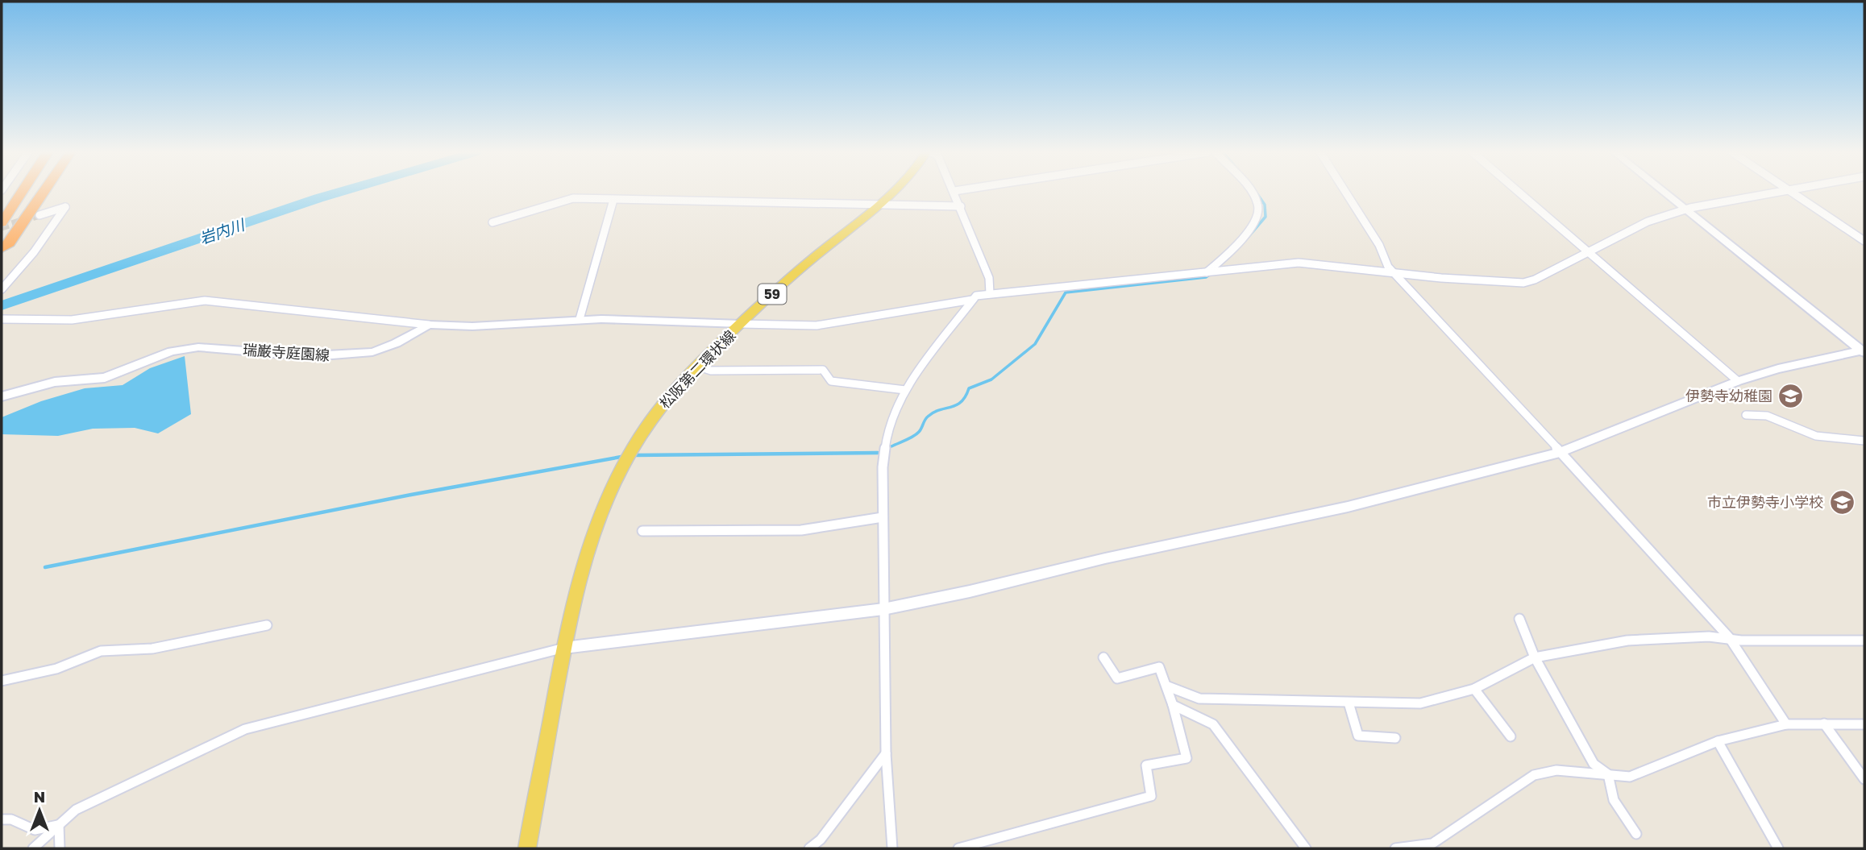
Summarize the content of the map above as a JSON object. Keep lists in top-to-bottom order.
{
  "streets": {
    "main road": ["59", "松阪第二環状線"],
    "street": ["瑞巌寺庭園線"]
  },
  "water": ["岩内川"],
  "places": {
    "school or university": ["伊勢寺幼稚園", "市立伊勢寺小学校"]
  },
  "north": "top"
}
